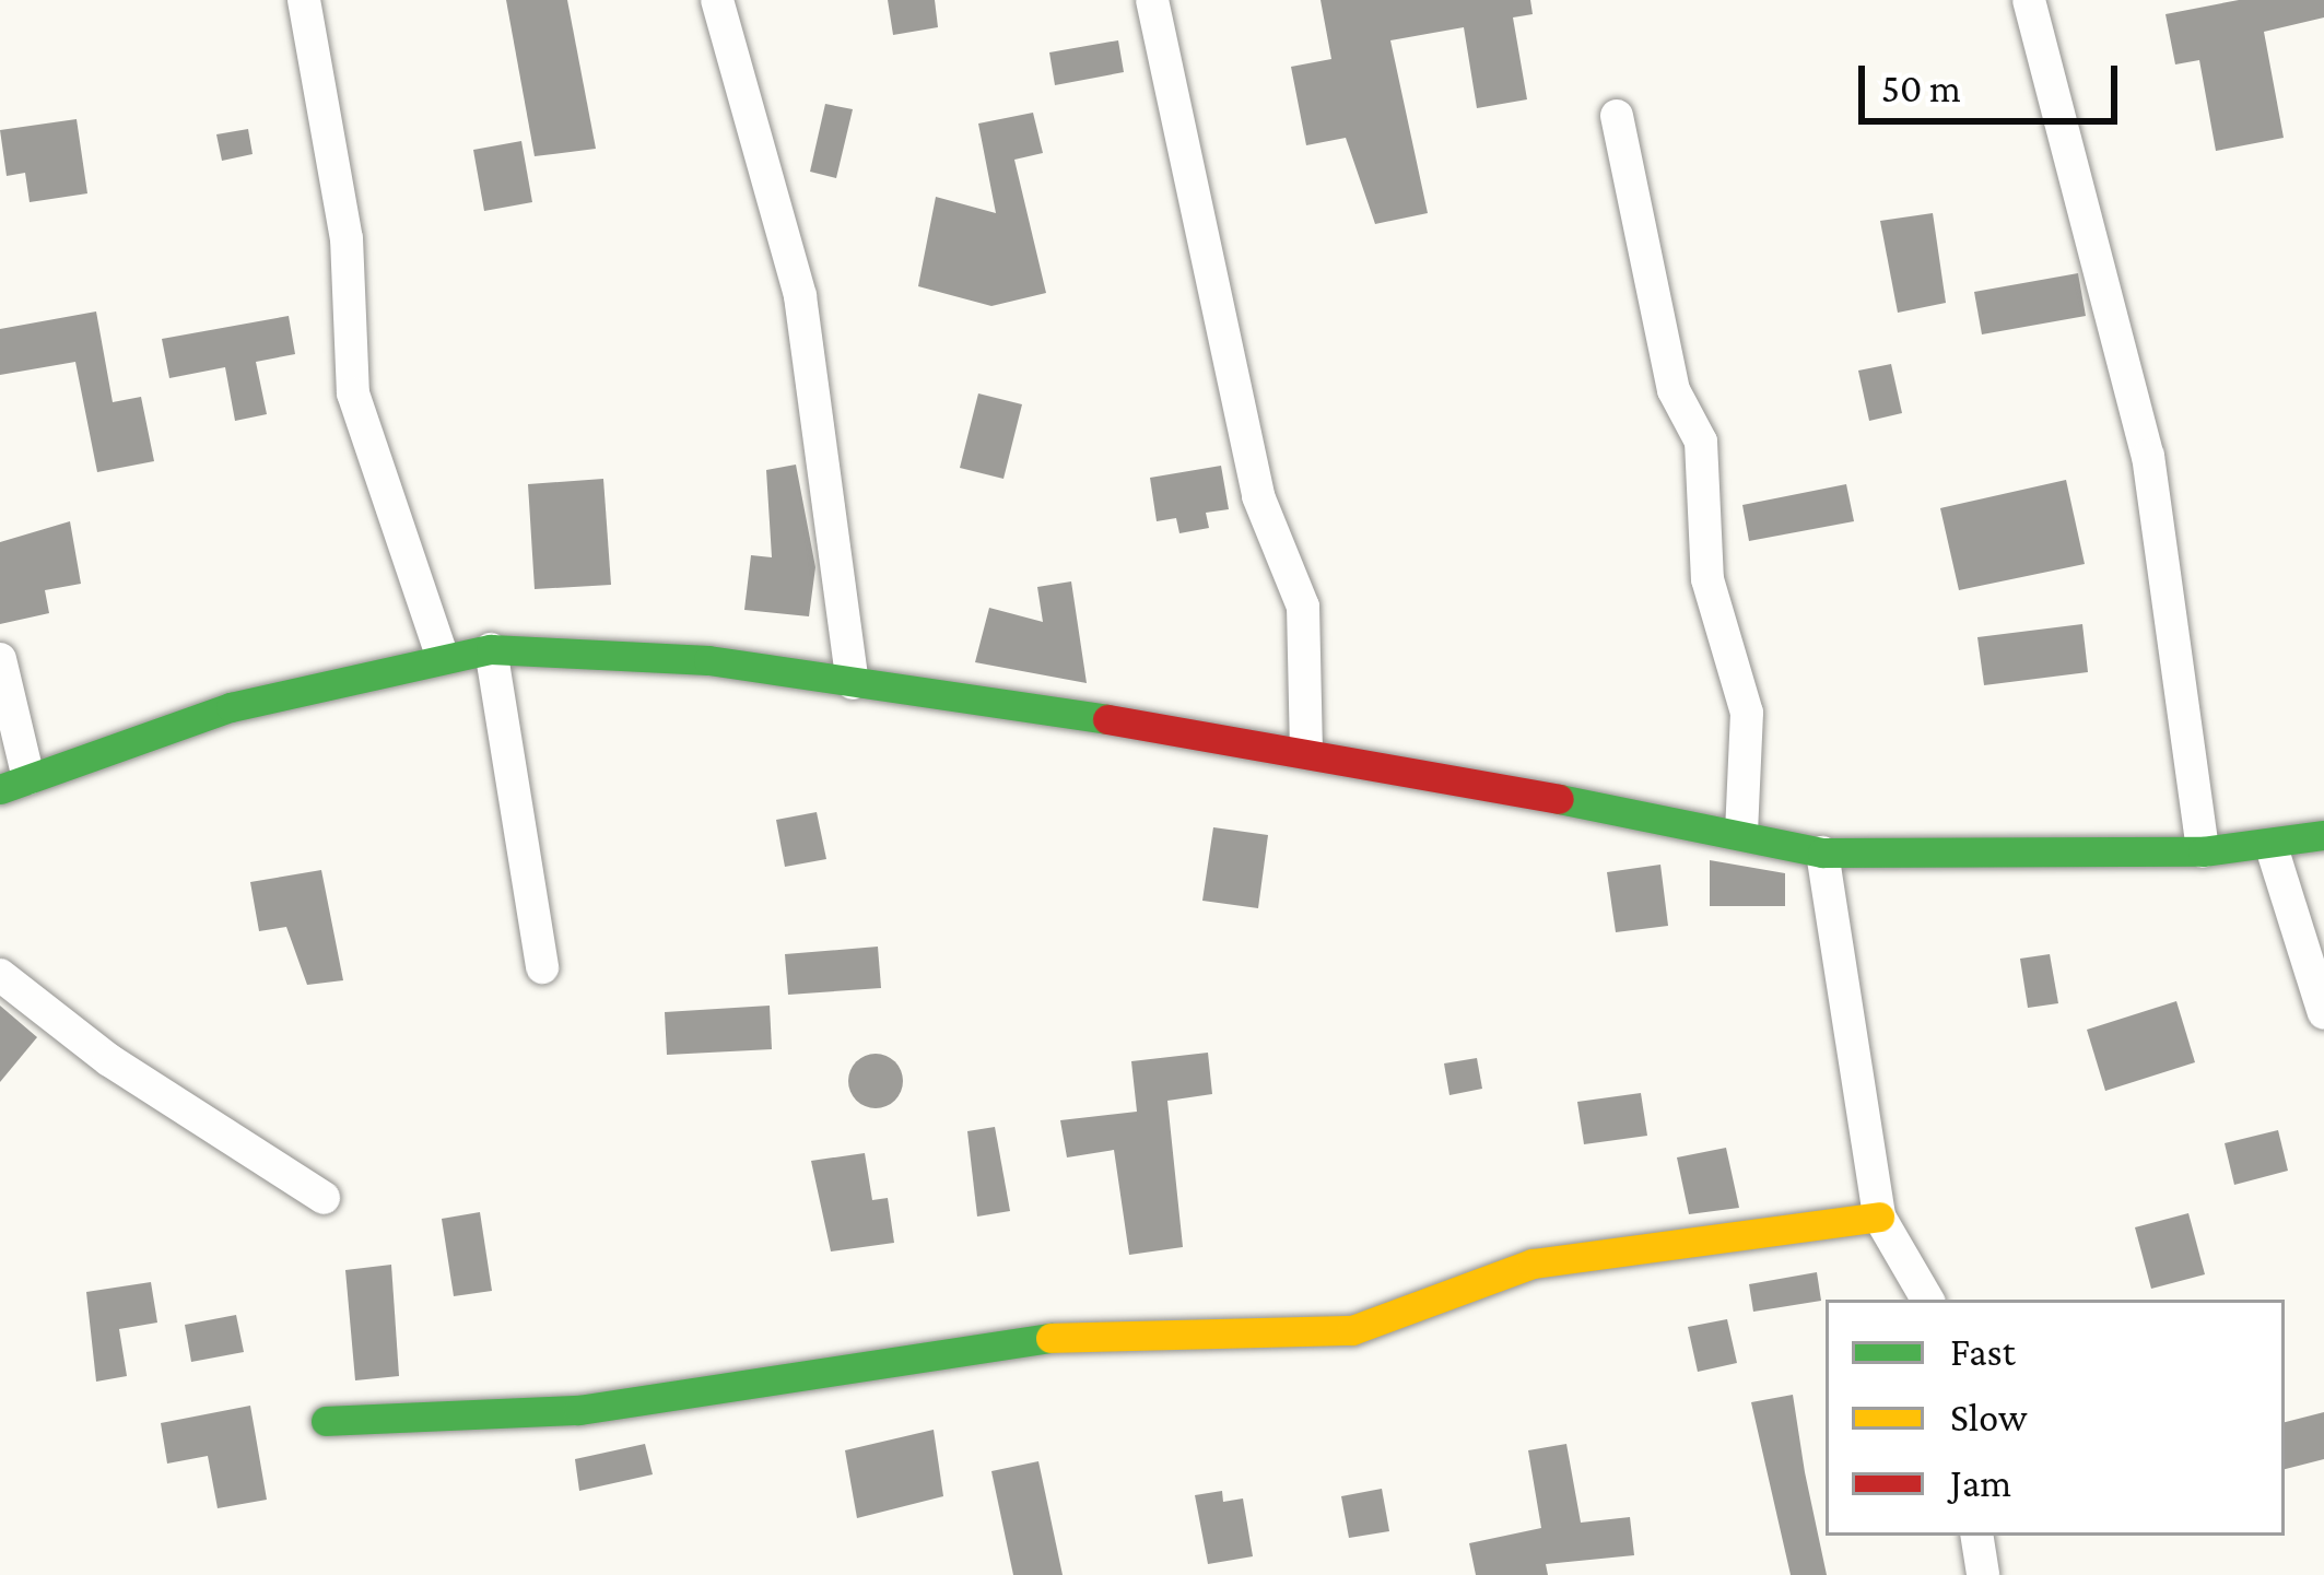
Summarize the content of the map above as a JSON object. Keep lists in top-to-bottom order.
{
  "legend": ["Fast", "Slow", "Jam"],
  "scale_bar": "50 m"
}
